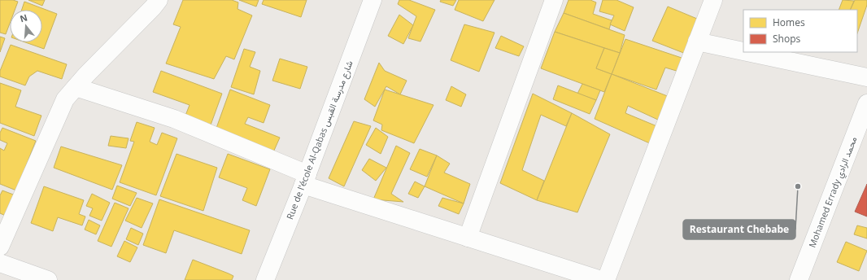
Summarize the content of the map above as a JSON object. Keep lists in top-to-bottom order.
{
  "streets": {
    "street": ["Rue de l'école Al-Qabas شارع مدرسة القبس", "Mohamed Errady محمد الرادي"]
  },
  "places": ["Restaurant Chebabe"],
  "legend": ["Homes", "Shops"],
  "north": "top"
}
